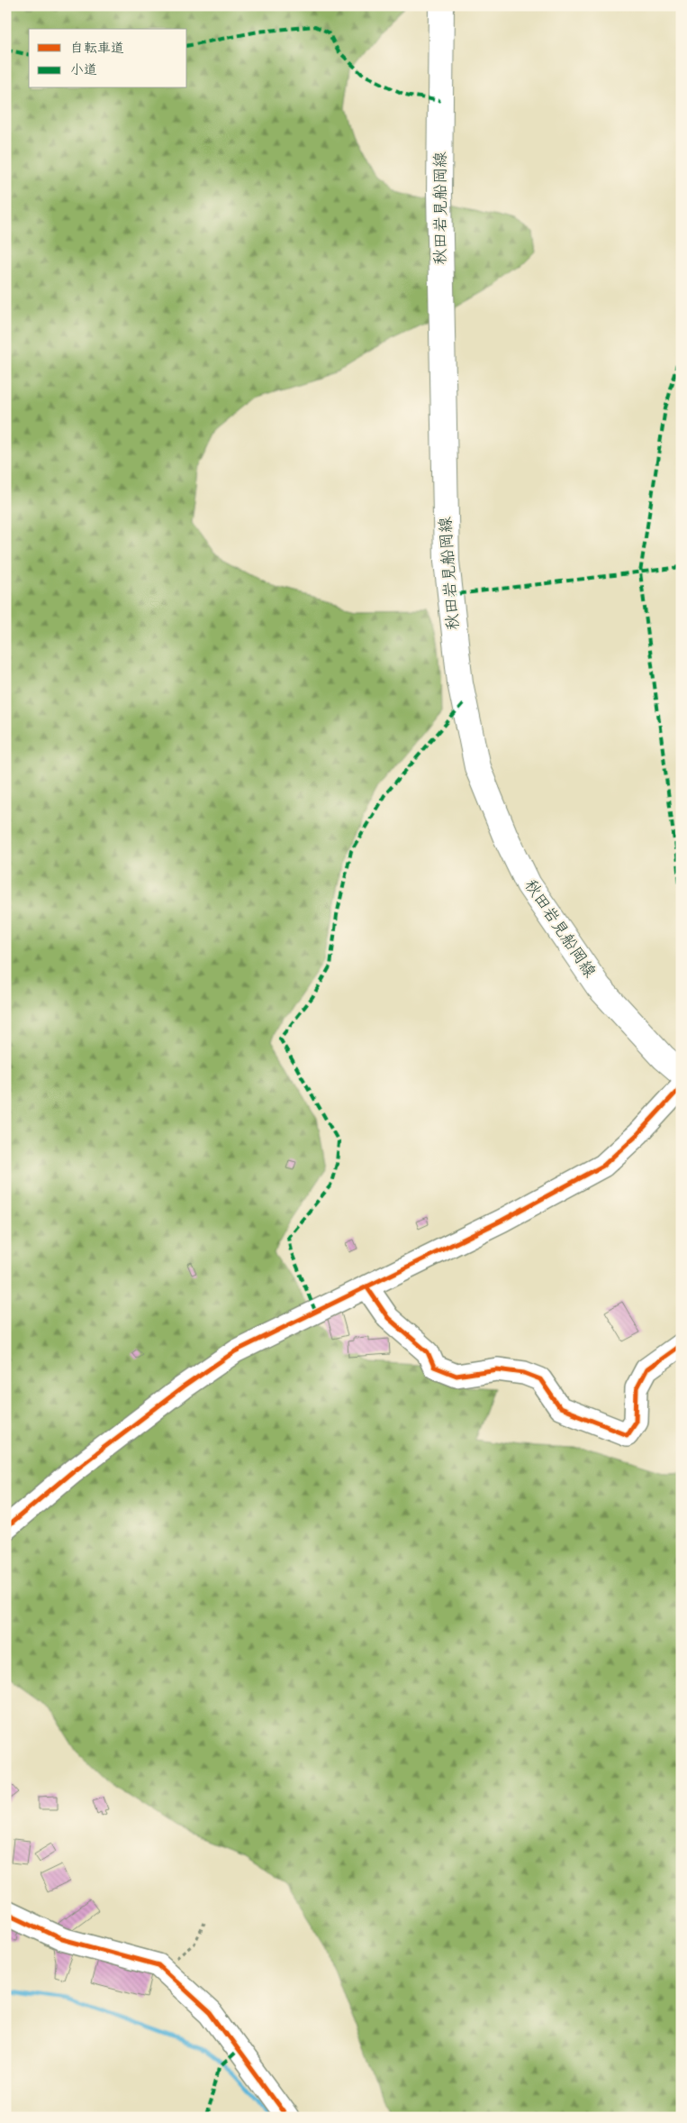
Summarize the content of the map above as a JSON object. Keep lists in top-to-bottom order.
{
  "streets": {
    "main road": ["秋田岩見船岡線"]
  },
  "legend": ["自転車道", "小道"]
}
